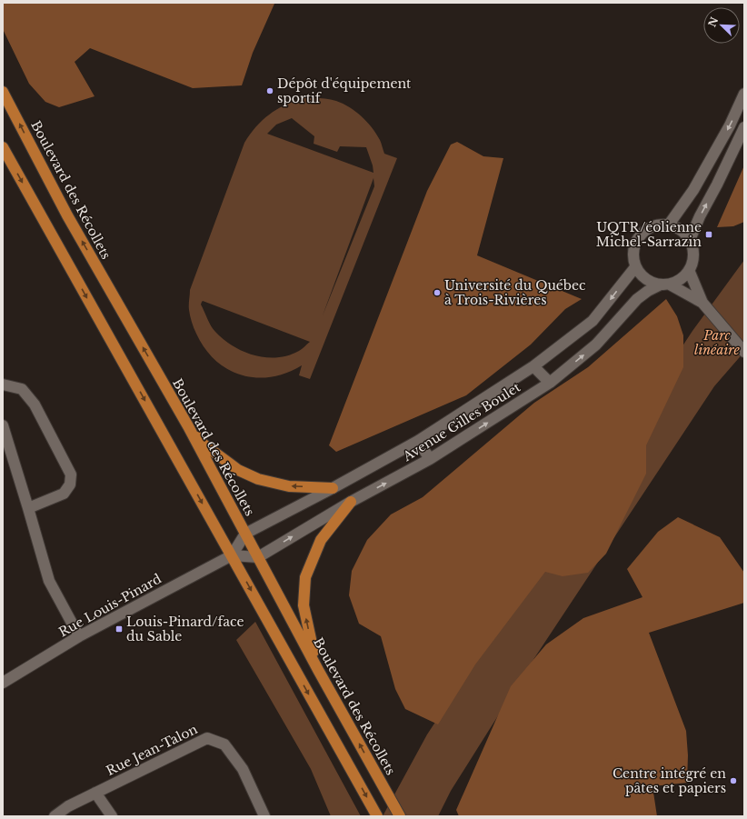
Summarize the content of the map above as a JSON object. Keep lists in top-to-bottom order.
{
  "streets": {
    "main road": ["Boulevard des Récollets"],
    "street": ["Avenue Gilles Boulet", "Rue Louis-Pinard", "Rue Jean-Talon"]
  },
  "crossings": [
    ["Boulevard des Récollets", "Avenue Gilles Boulet"]
  ],
  "parks": ["Parc linéaire"],
  "places": {
    "other": ["Dépôt d'équipement sportif", "Université du Québec à Trois-Rivières", "Centre intégré en pâtes et papiers"],
    "transit": ["UQTR/éolienne Michel-Sarrazin", "Louis-Pinard/face du Sable"]
  },
  "north": "top left"
}
